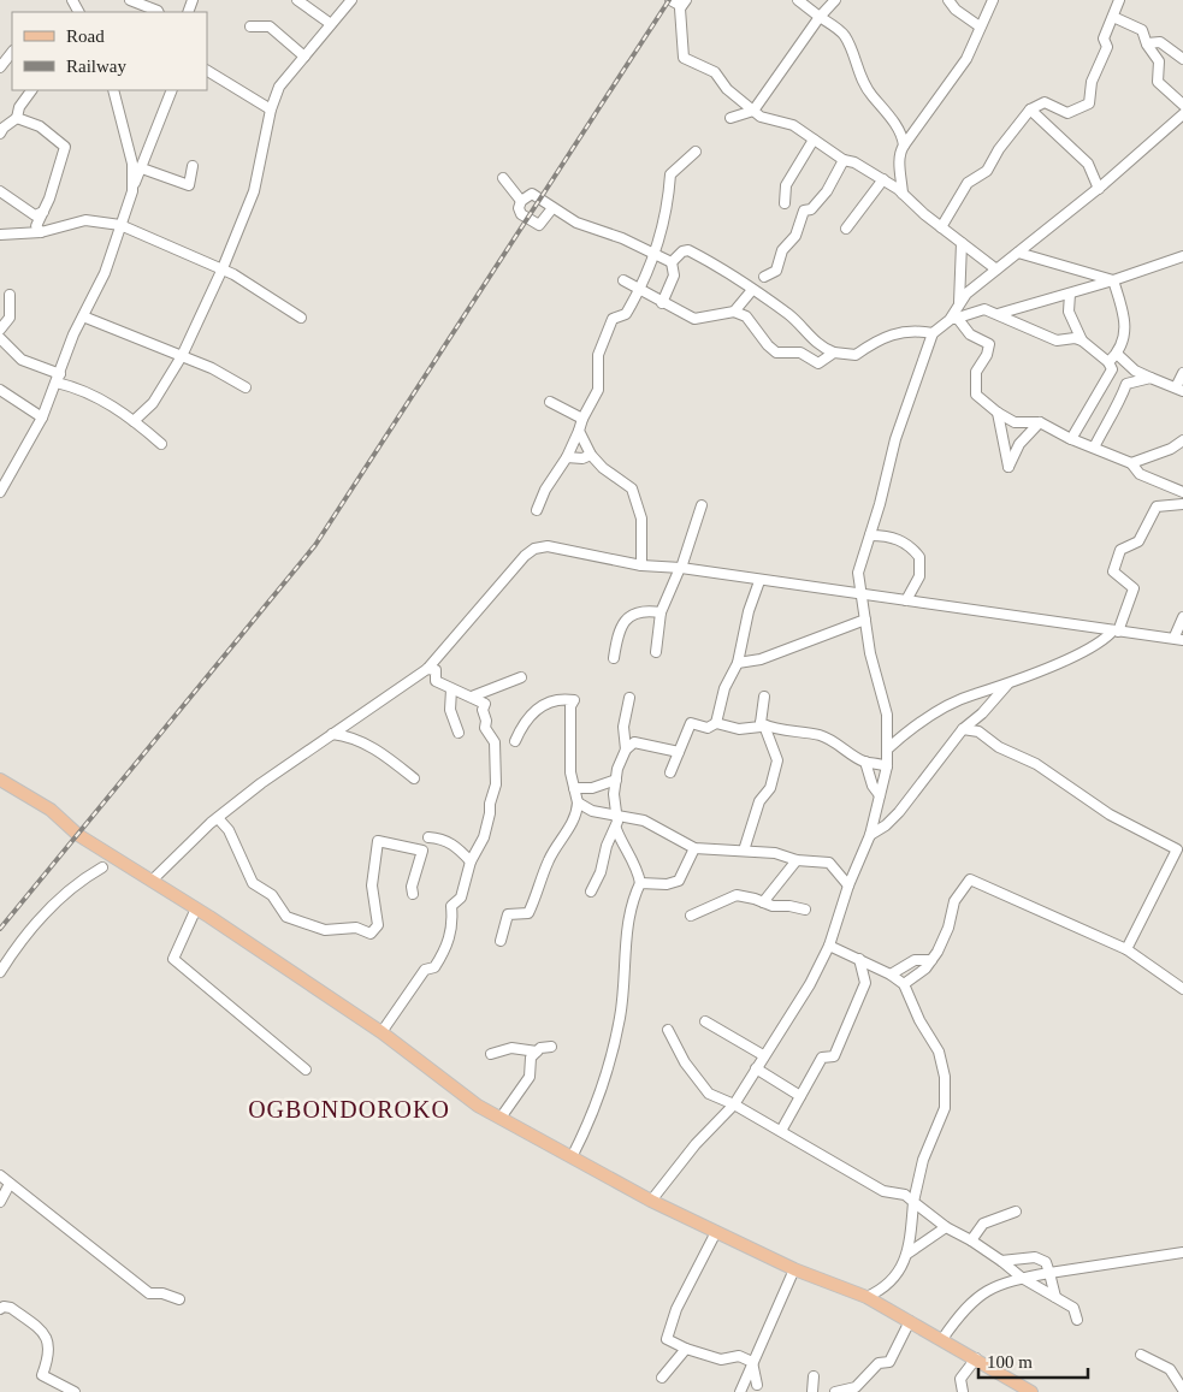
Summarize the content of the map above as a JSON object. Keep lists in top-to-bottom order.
{
  "districts": ["OGBONDOROKO"],
  "legend": ["Road", "Railway"],
  "scale_bar": "100 m"
}
